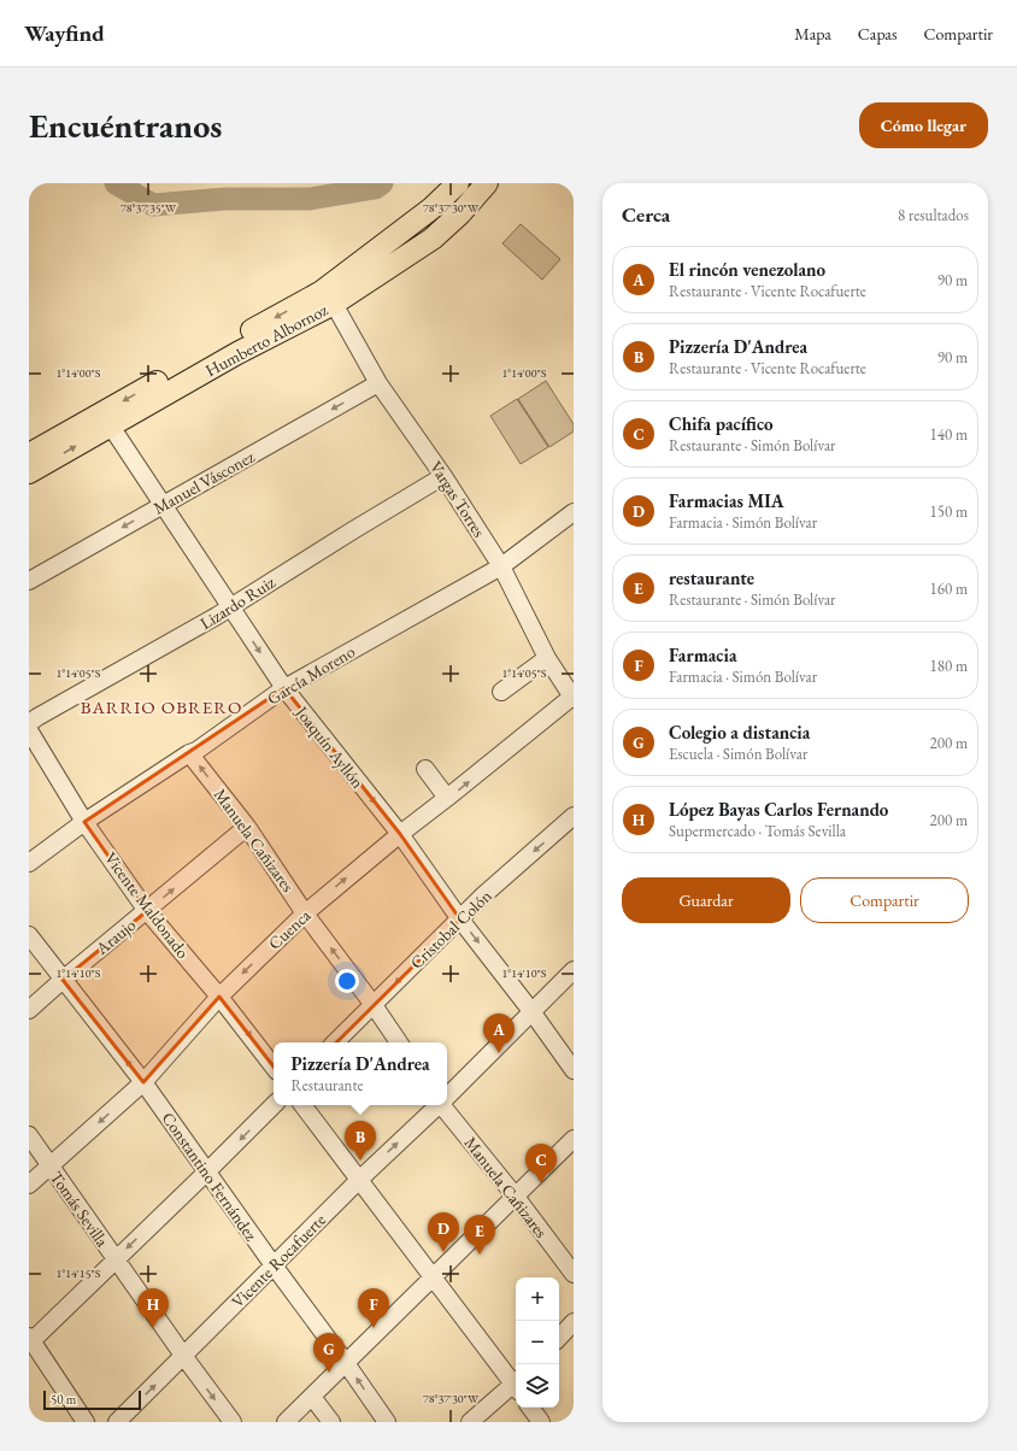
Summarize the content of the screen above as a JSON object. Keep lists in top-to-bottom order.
{
  "streets": {
    "main road": ["Humberto Albornoz"],
    "street": [
      "Manuel Vásconez",
      "Vargas Torres",
      "Lizardo Ruiz",
      "García Moreno",
      "Joaquín Ayllón",
      "Manuela Cañizares",
      "Vicente Maldonado",
      "Cuenca",
      "Cristobal Colón",
      "Araujo",
      "Constantino Fernández",
      "Tomás Sevilla",
      "Vicente Rocafuerte"
    ]
  },
  "crossings": [
    ["Humberto Albornoz", "Vargas Torres"],
    ["Humberto Albornoz", "Joaquín Ayllón"],
    ["Manuel Vásconez", "Vargas Torres"],
    ["Manuel Vásconez", "Joaquín Ayllón"],
    ["Vargas Torres", "Lizardo Ruiz"],
    ["Vargas Torres", "García Moreno"],
    ["Vargas Torres", "Cuenca"],
    ["Lizardo Ruiz", "Joaquín Ayllón"],
    ["García Moreno", "Joaquín Ayllón"],
    ["García Moreno", "Manuela Cañizares"],
    ["García Moreno", "Vicente Maldonado"],
    ["Joaquín Ayllón", "Cuenca"],
    ["Joaquín Ayllón", "Cristobal Colón"],
    ["Joaquín Ayllón", "Vicente Rocafuerte"],
    ["Manuela Cañizares", "Cuenca"],
    ["Manuela Cañizares", "Cristobal Colón"],
    ["Manuela Cañizares", "Araujo"],
    ["Vicente Maldonado", "Cuenca"],
    ["Vicente Maldonado", "Araujo"],
    ["Cuenca", "Constantino Fernández"],
    ["Cuenca", "Tomás Sevilla"],
    ["Araujo", "Constantino Fernández"],
    ["Constantino Fernández", "Vicente Rocafuerte"],
    ["Tomás Sevilla", "Vicente Rocafuerte"]
  ],
  "one_way": [
    "Manuel Vásconez",
    "Joaquín Ayllón",
    "Manuela Cañizares",
    "Cristobal Colón",
    "Araujo"
  ],
  "districts": ["BARRIO OBRERO"],
  "scale_bar": "50 m",
  "page": {
    "header": "Wayfind",
    "nav": ["Mapa", "Capas", "Compartir"],
    "buttons": [
      "Cómo llegar",
      ["Guardar", "Compartir"]
    ],
    "title": "Encuéntranos",
    "heading": ["Cerca", "8 resultados"],
    "list": [
      {
        "mark": "A",
        "name": "El rincón venezolano",
        "note": "Restaurante · Vicente Rocafuerte",
        "value": "90 m"
      },
      {
        "mark": "B",
        "name": "Pizzería D'Andrea",
        "note": "Restaurante · Vicente Rocafuerte",
        "value": "90 m"
      },
      {
        "mark": "C",
        "name": "Chifa pacífico",
        "note": "Restaurante · Simón Bolívar",
        "value": "140 m"
      },
      {
        "mark": "D",
        "name": "Farmacias MIA",
        "note": "Farmacia · Simón Bolívar",
        "value": "150 m"
      },
      {
        "mark": "E",
        "name": "restaurante",
        "note": "Restaurante · Simón Bolívar",
        "value": "160 m"
      },
      {
        "mark": "F",
        "name": "Farmacia",
        "note": "Farmacia · Simón Bolívar",
        "value": "180 m"
      },
      {
        "mark": "G",
        "name": "Colegio a distancia",
        "note": "Escuela · Simón Bolívar",
        "value": "200 m"
      },
      {
        "mark": "H",
        "name": "López Bayas Carlos Fernando",
        "note": "Supermercado · Tomás Sevilla",
        "value": "200 m"
      }
    ],
    "pins": [
      "A",
      "B",
      "C",
      "D",
      "E",
      "F",
      "H",
      "G"
    ],
    "popup": ["Pizzería D'Andrea", "Restaurante"],
    "map_buttons": ["+", "−"],
    "scale": "50 m"
  },
  "coordinates": [
    "78°37'35\"W",
    "78°37'30\"W",
    "1°14'00\"S",
    "1°14'05\"S",
    "1°14'10\"S",
    "1°14'15\"S"
  ]
}
